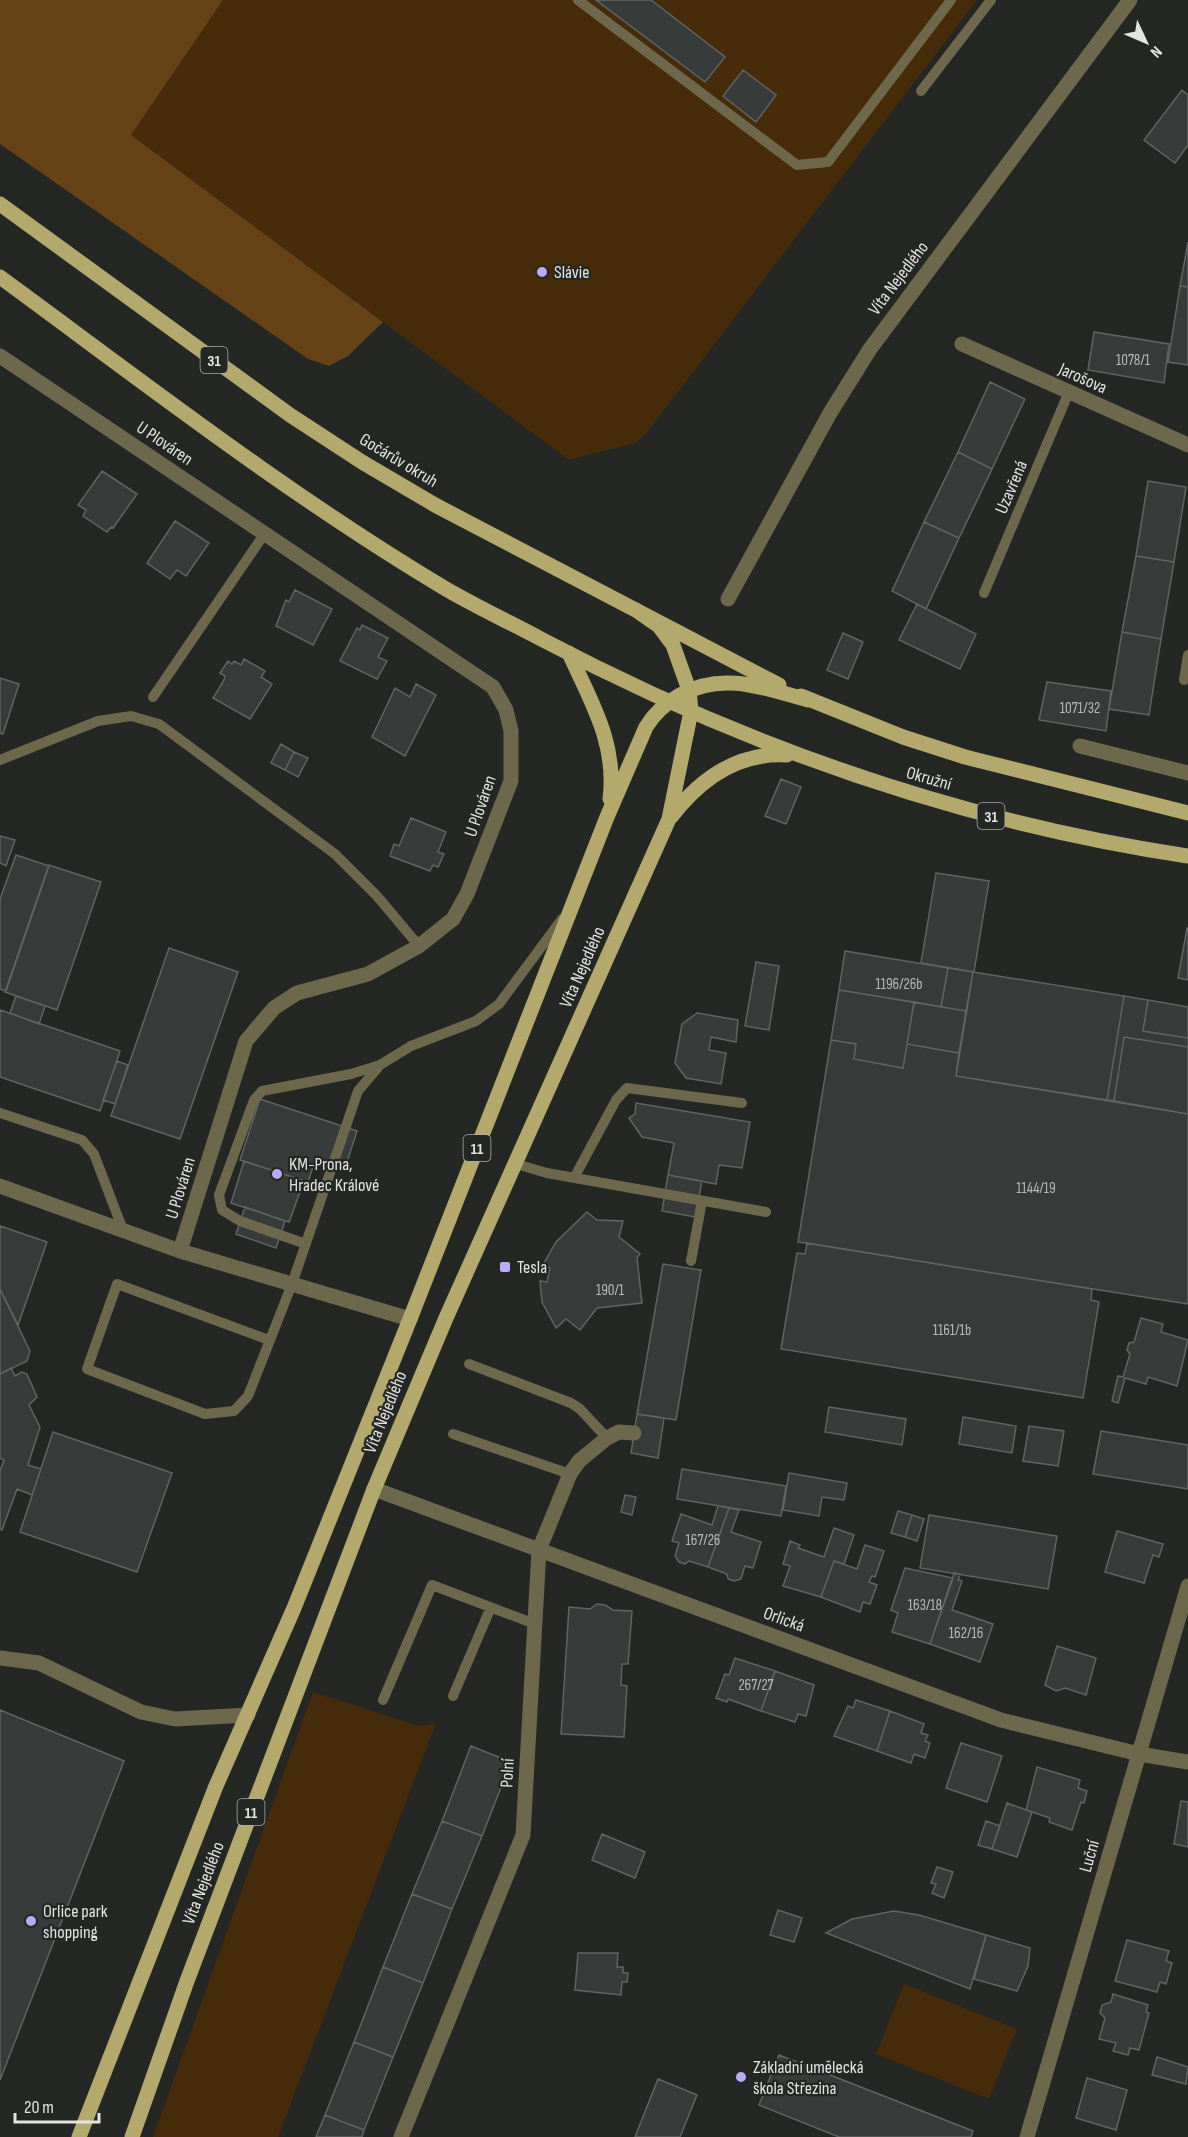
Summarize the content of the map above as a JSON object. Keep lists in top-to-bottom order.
{
  "streets": {
    "main road": [
      "Víta Nejedlého",
      "31",
      "Gočárův okruh",
      "Okružní",
      "11"
    ],
    "street": [
      "Jarošova",
      "U Plováren",
      "Orlická",
      "Polní",
      "Luční"
    ],
    "lane": ["Uzavřená"]
  },
  "crossings": [
    ["Víta Nejedlého", "31"],
    ["Víta Nejedlého", "Gočárův okruh"],
    ["Víta Nejedlého", "Okružní"],
    ["Víta Nejedlého", "Orlická"],
    ["31", "Okružní"],
    ["Jarošova", "Uzavřená"],
    ["Gočárův okruh", "Okružní"],
    ["Orlická", "Polní"],
    ["Orlická", "Luční"]
  ],
  "places": {
    "other": [
      "Slávie",
      "KM-Prona, Hradec Králové",
      "Orlice park shopping",
      "Základní umělecká škola Střezina"
    ],
    "transit": ["Tesla"]
  },
  "house_numbers": [
    "1078/1",
    "1071/32",
    "1196/26b",
    "1144/19",
    "190/1",
    "1161/1b",
    "167/26",
    "163/18",
    "162/16",
    "267/27"
  ],
  "scale_bar": "20 m",
  "north": "bottom right"
}
